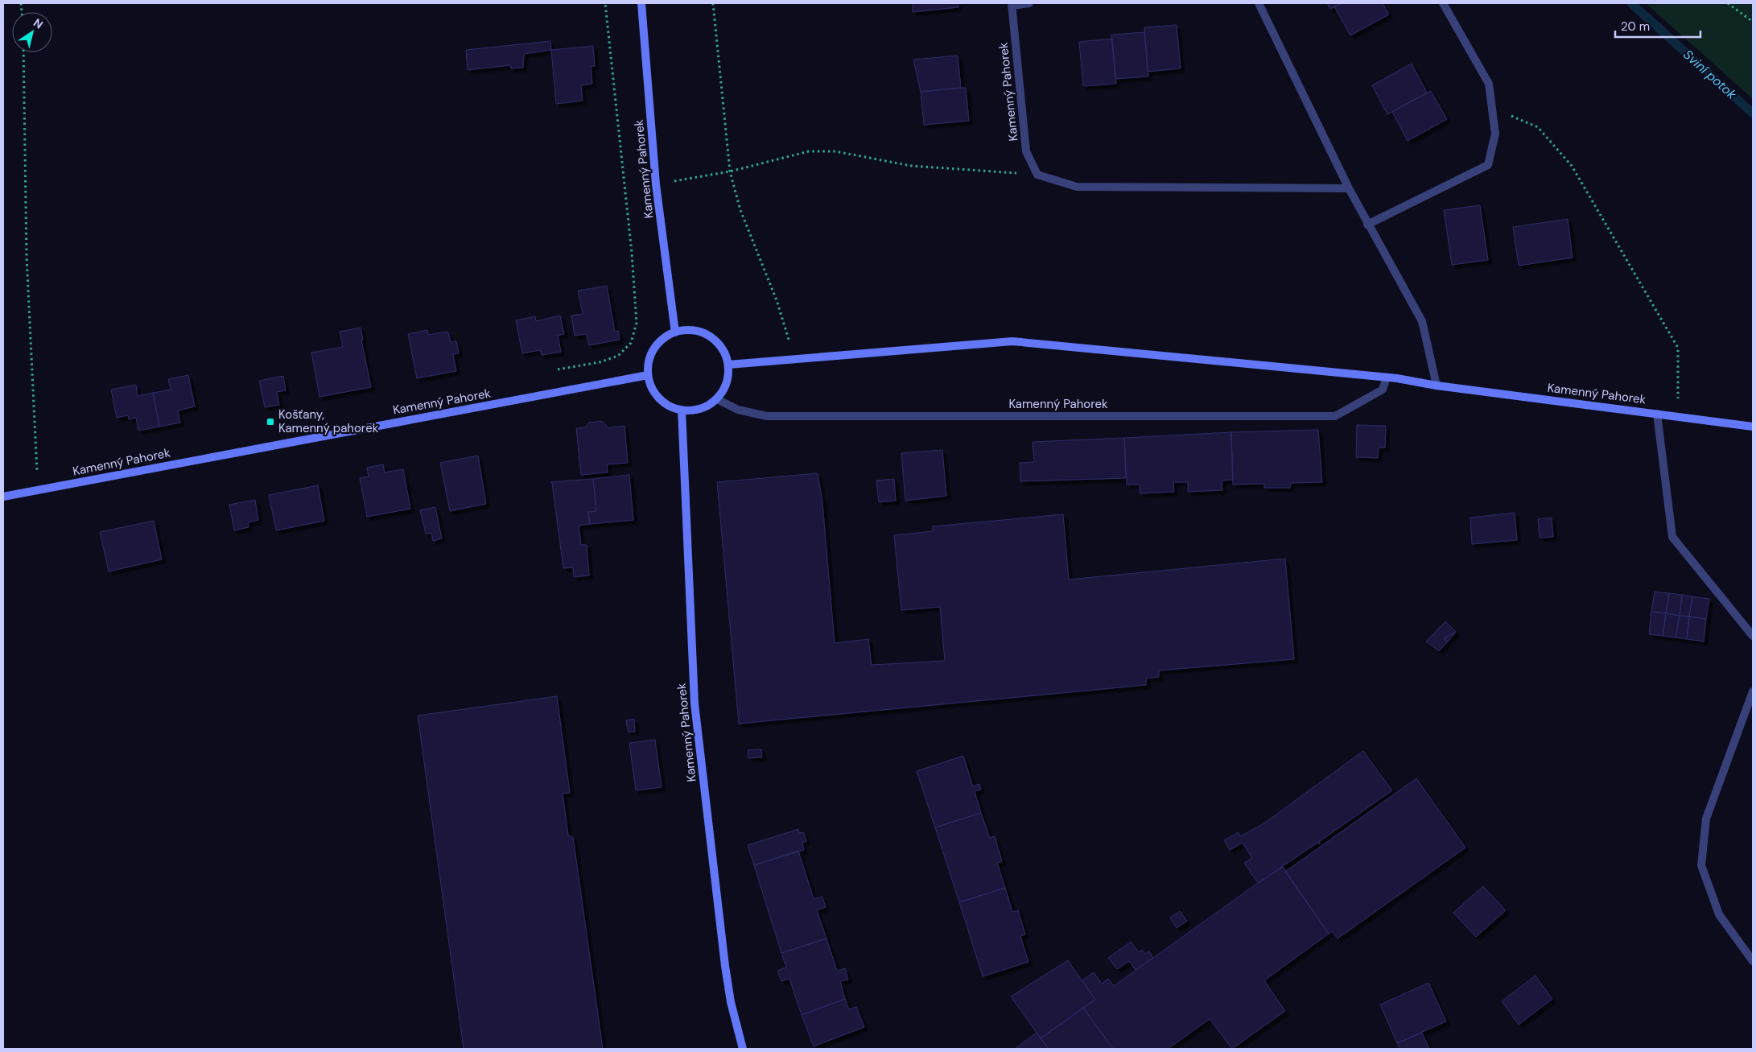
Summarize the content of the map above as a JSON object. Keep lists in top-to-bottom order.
{
  "streets": {
    "street": ["Kamenný Pahorek"]
  },
  "water": ["Sviní potok"],
  "places": {
    "transit": ["Košťany, Kamenný pahorek"]
  },
  "scale_bar": "20 m",
  "north": "top right"
}
